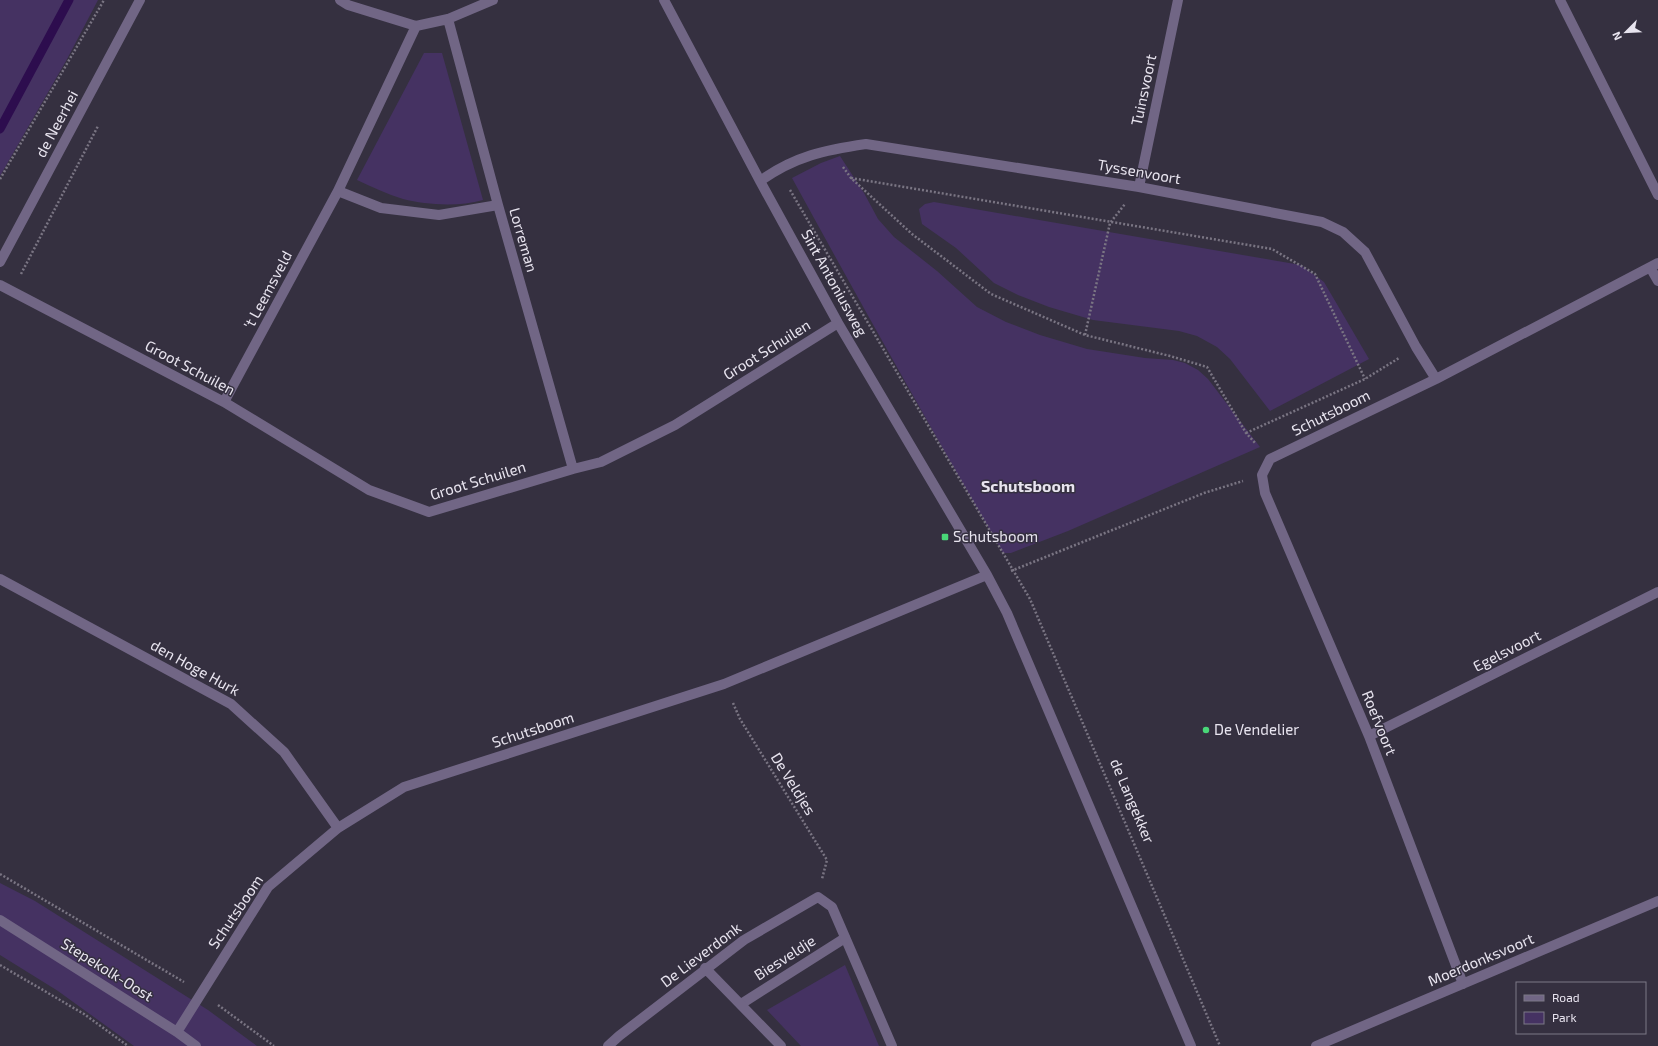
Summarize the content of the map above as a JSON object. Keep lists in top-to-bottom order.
{
  "streets": {
    "street": [
      "Tuinsvoort",
      "de Neerhei",
      "Tyssenvoort",
      "Lorreman",
      "Sint Antoniusweg",
      "'t Leemsveld",
      "Groot Schuilen",
      "Schutsboom",
      "Egelsvoort",
      "den Hoge Hurk",
      "Roefvoort",
      "De Lieverdonk",
      "Biesveldje",
      "Moerdonksvoort",
      "Stepekolk-Oost"
    ],
    "path": ["De Veldjes", "de Langekker"]
  },
  "crossings": [
    ["Tuinsvoort", "Tyssenvoort"],
    ["Tyssenvoort", "Sint Antoniusweg"],
    ["Tyssenvoort", "Schutsboom"],
    ["Lorreman", "Groot Schuilen"],
    ["Sint Antoniusweg", "Groot Schuilen"],
    ["Sint Antoniusweg", "Schutsboom"],
    ["Sint Antoniusweg", "de Langekker"],
    ["'t Leemsveld", "Groot Schuilen"],
    ["Schutsboom", "den Hoge Hurk"],
    ["Schutsboom", "De Veldjes"],
    ["Schutsboom", "Stepekolk-Oost"],
    ["Egelsvoort", "Roefvoort"],
    ["Roefvoort", "Moerdonksvoort"],
    ["De Veldjes", "De Lieverdonk"]
  ],
  "districts": ["Schutsboom"],
  "places": {
    "transit": ["Schutsboom"],
    "other": ["De Vendelier"]
  },
  "legend": ["Road", "Park"],
  "north": "bottom left"
}
